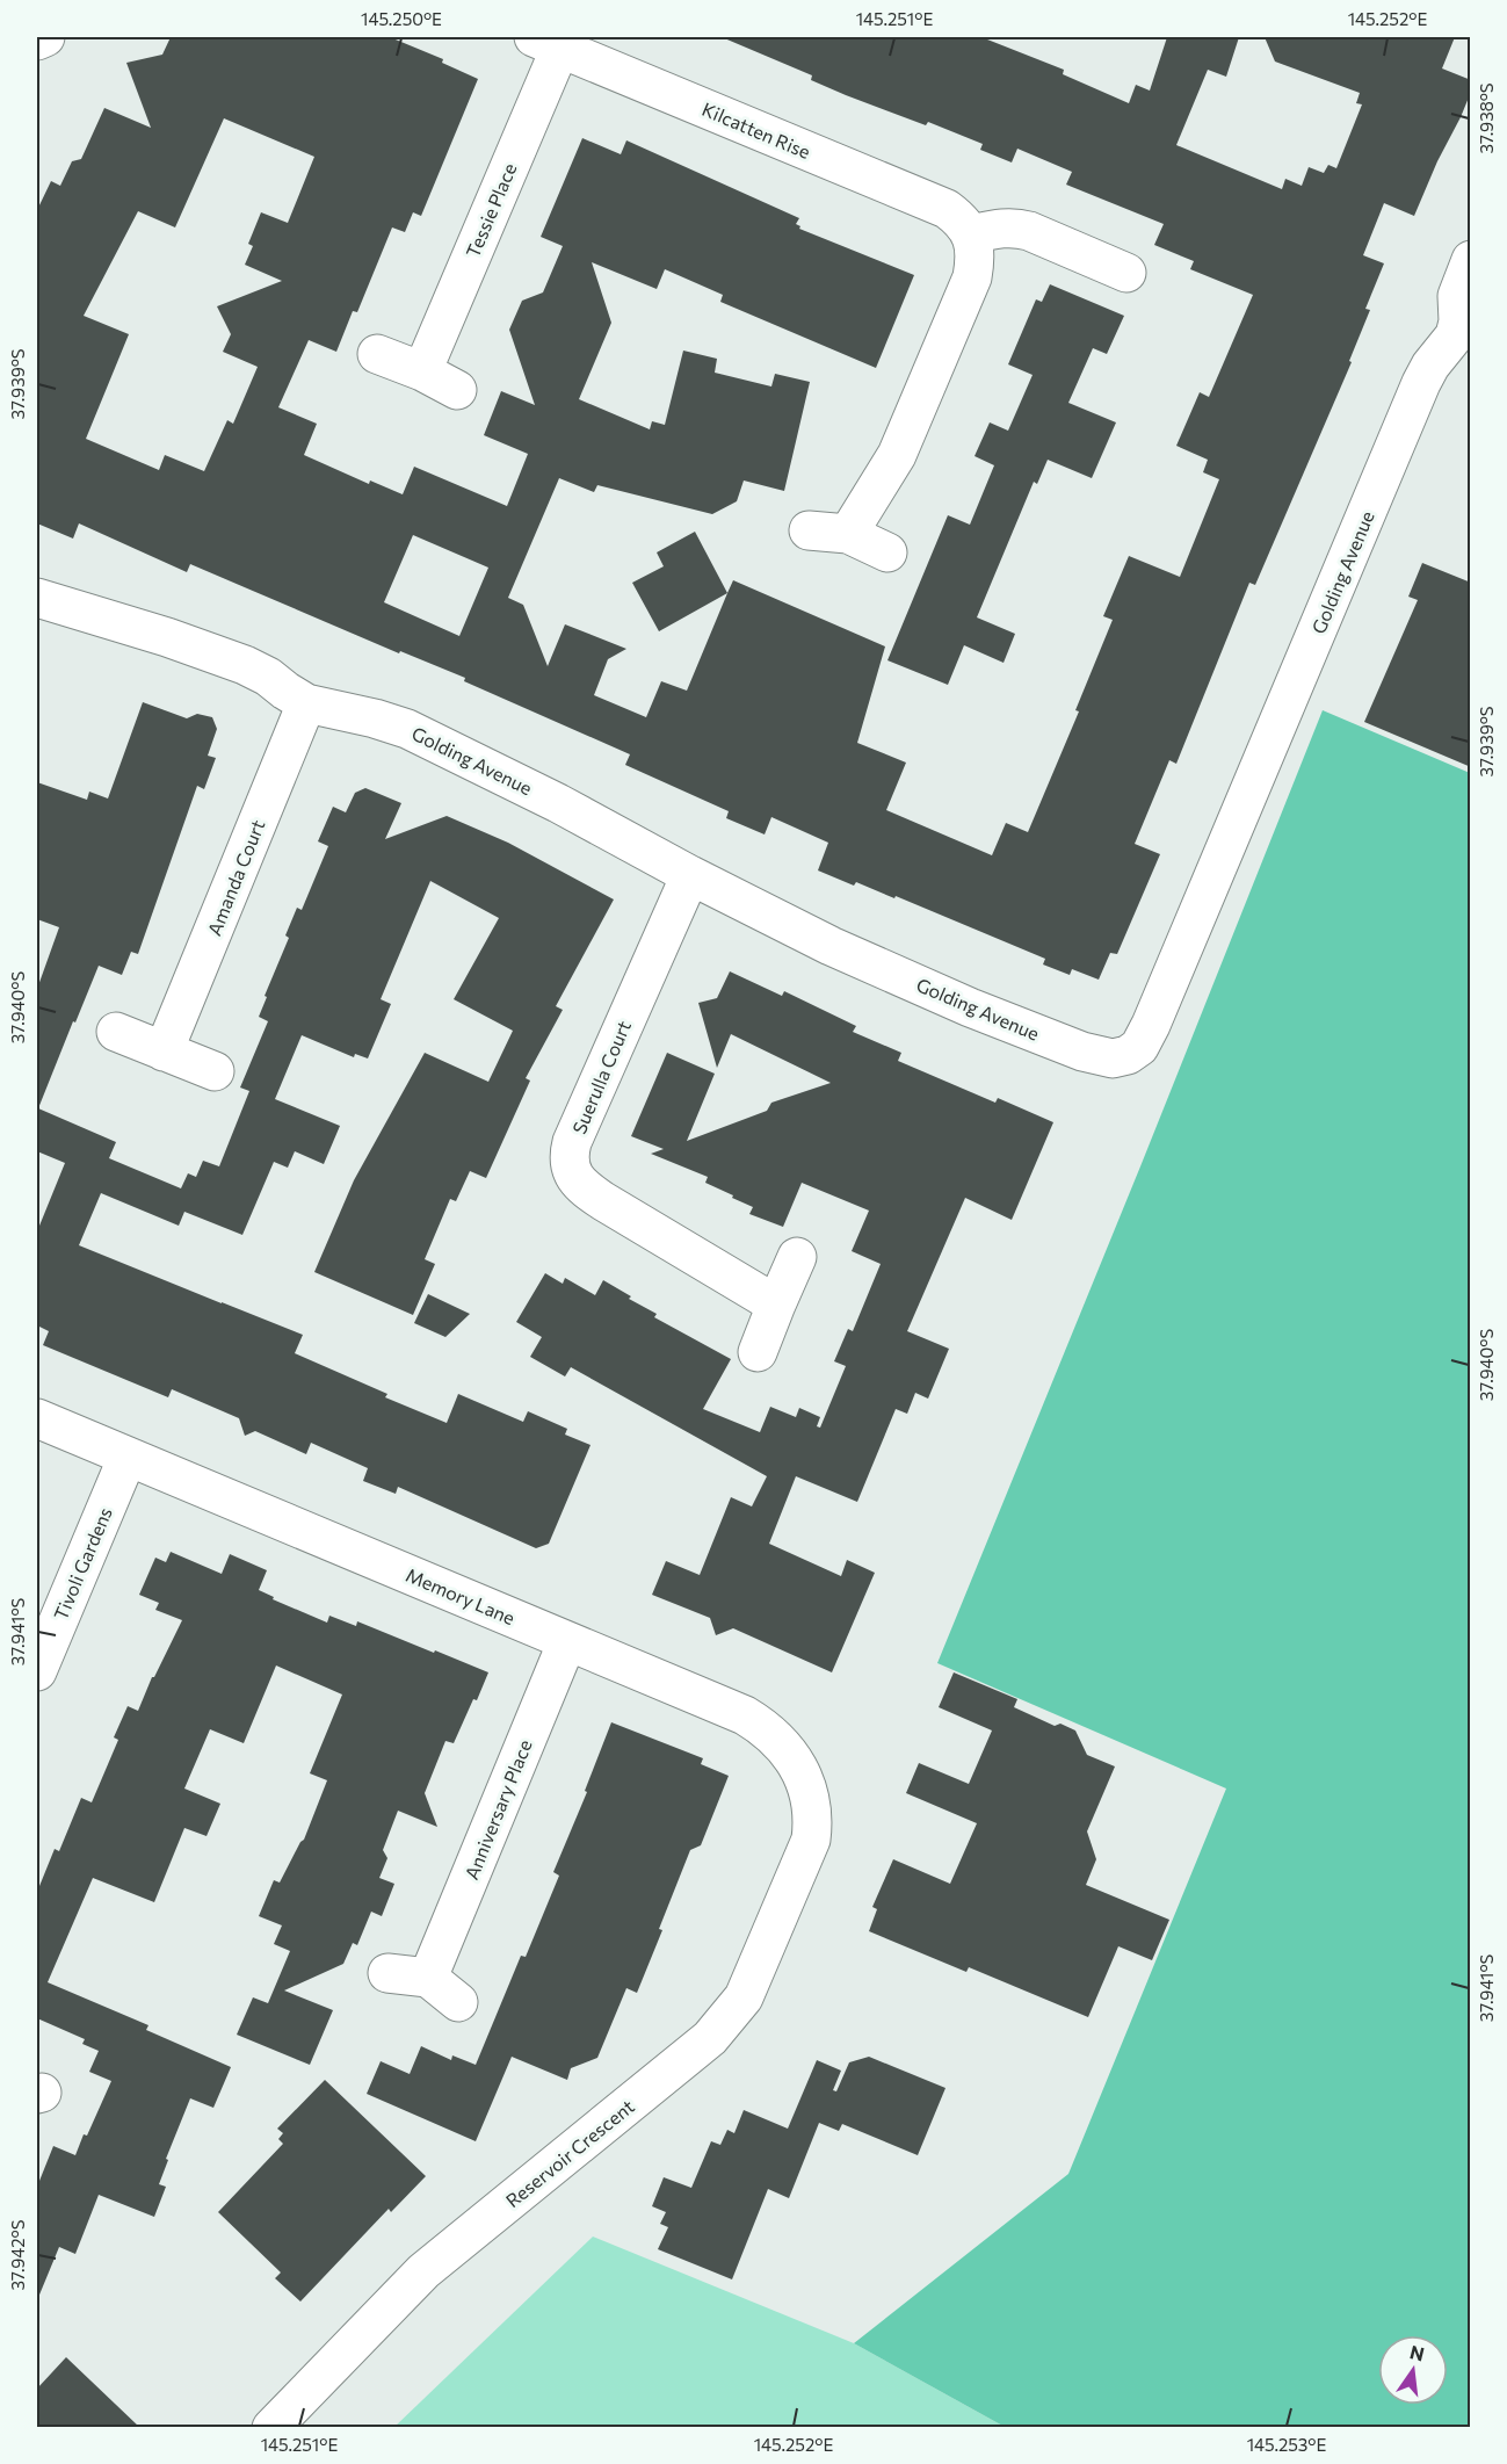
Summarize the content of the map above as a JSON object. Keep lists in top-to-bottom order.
{
  "streets": {
    "street": [
      "Kilcatten Rise",
      "Tessie Place",
      "Golding Avenue",
      "Amanda Court",
      "Suerulla Court",
      "Tivoli Gardens",
      "Memory Lane",
      "Anniversary Place",
      "Reservoir Crescent"
    ]
  },
  "crossings": [
    ["Kilcatten Rise", "Tessie Place"],
    ["Golding Avenue", "Amanda Court"],
    ["Golding Avenue", "Suerulla Court"],
    ["Tivoli Gardens", "Memory Lane"],
    ["Memory Lane", "Anniversary Place"],
    ["Memory Lane", "Reservoir Crescent"]
  ],
  "north": "top",
  "coordinates": [
    "145.250°E",
    "145.251°E",
    "145.252°E",
    "37.938°S",
    "37.939°S",
    "37.940°S",
    "37.941°S",
    "37.942°S",
    "145.253°E"
  ]
}
